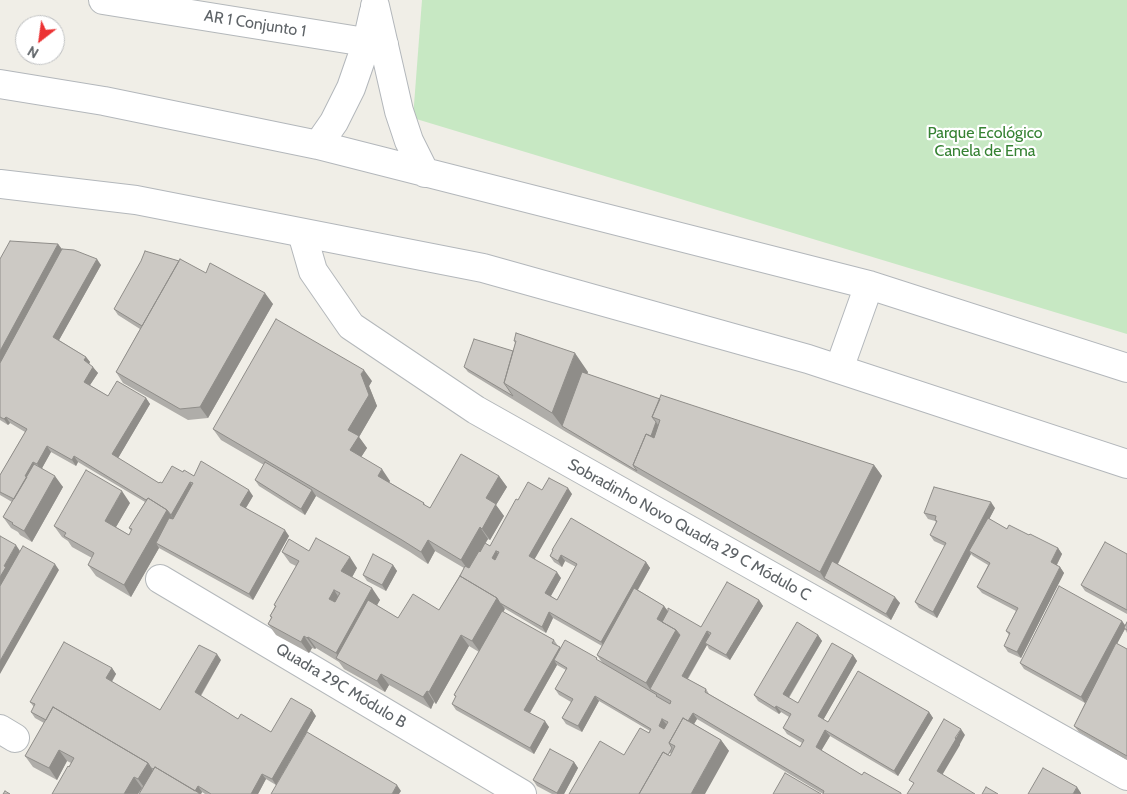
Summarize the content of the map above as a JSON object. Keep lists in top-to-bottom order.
{
  "streets": {
    "main road": ["AR 1 Conjunto 1", "Sobradinho Novo Quadra 29 C Módulo C", "Quadra 29C Módulo B"]
  },
  "parks": ["Parque Ecológico Canela de Ema"],
  "north": "bottom left"
}
